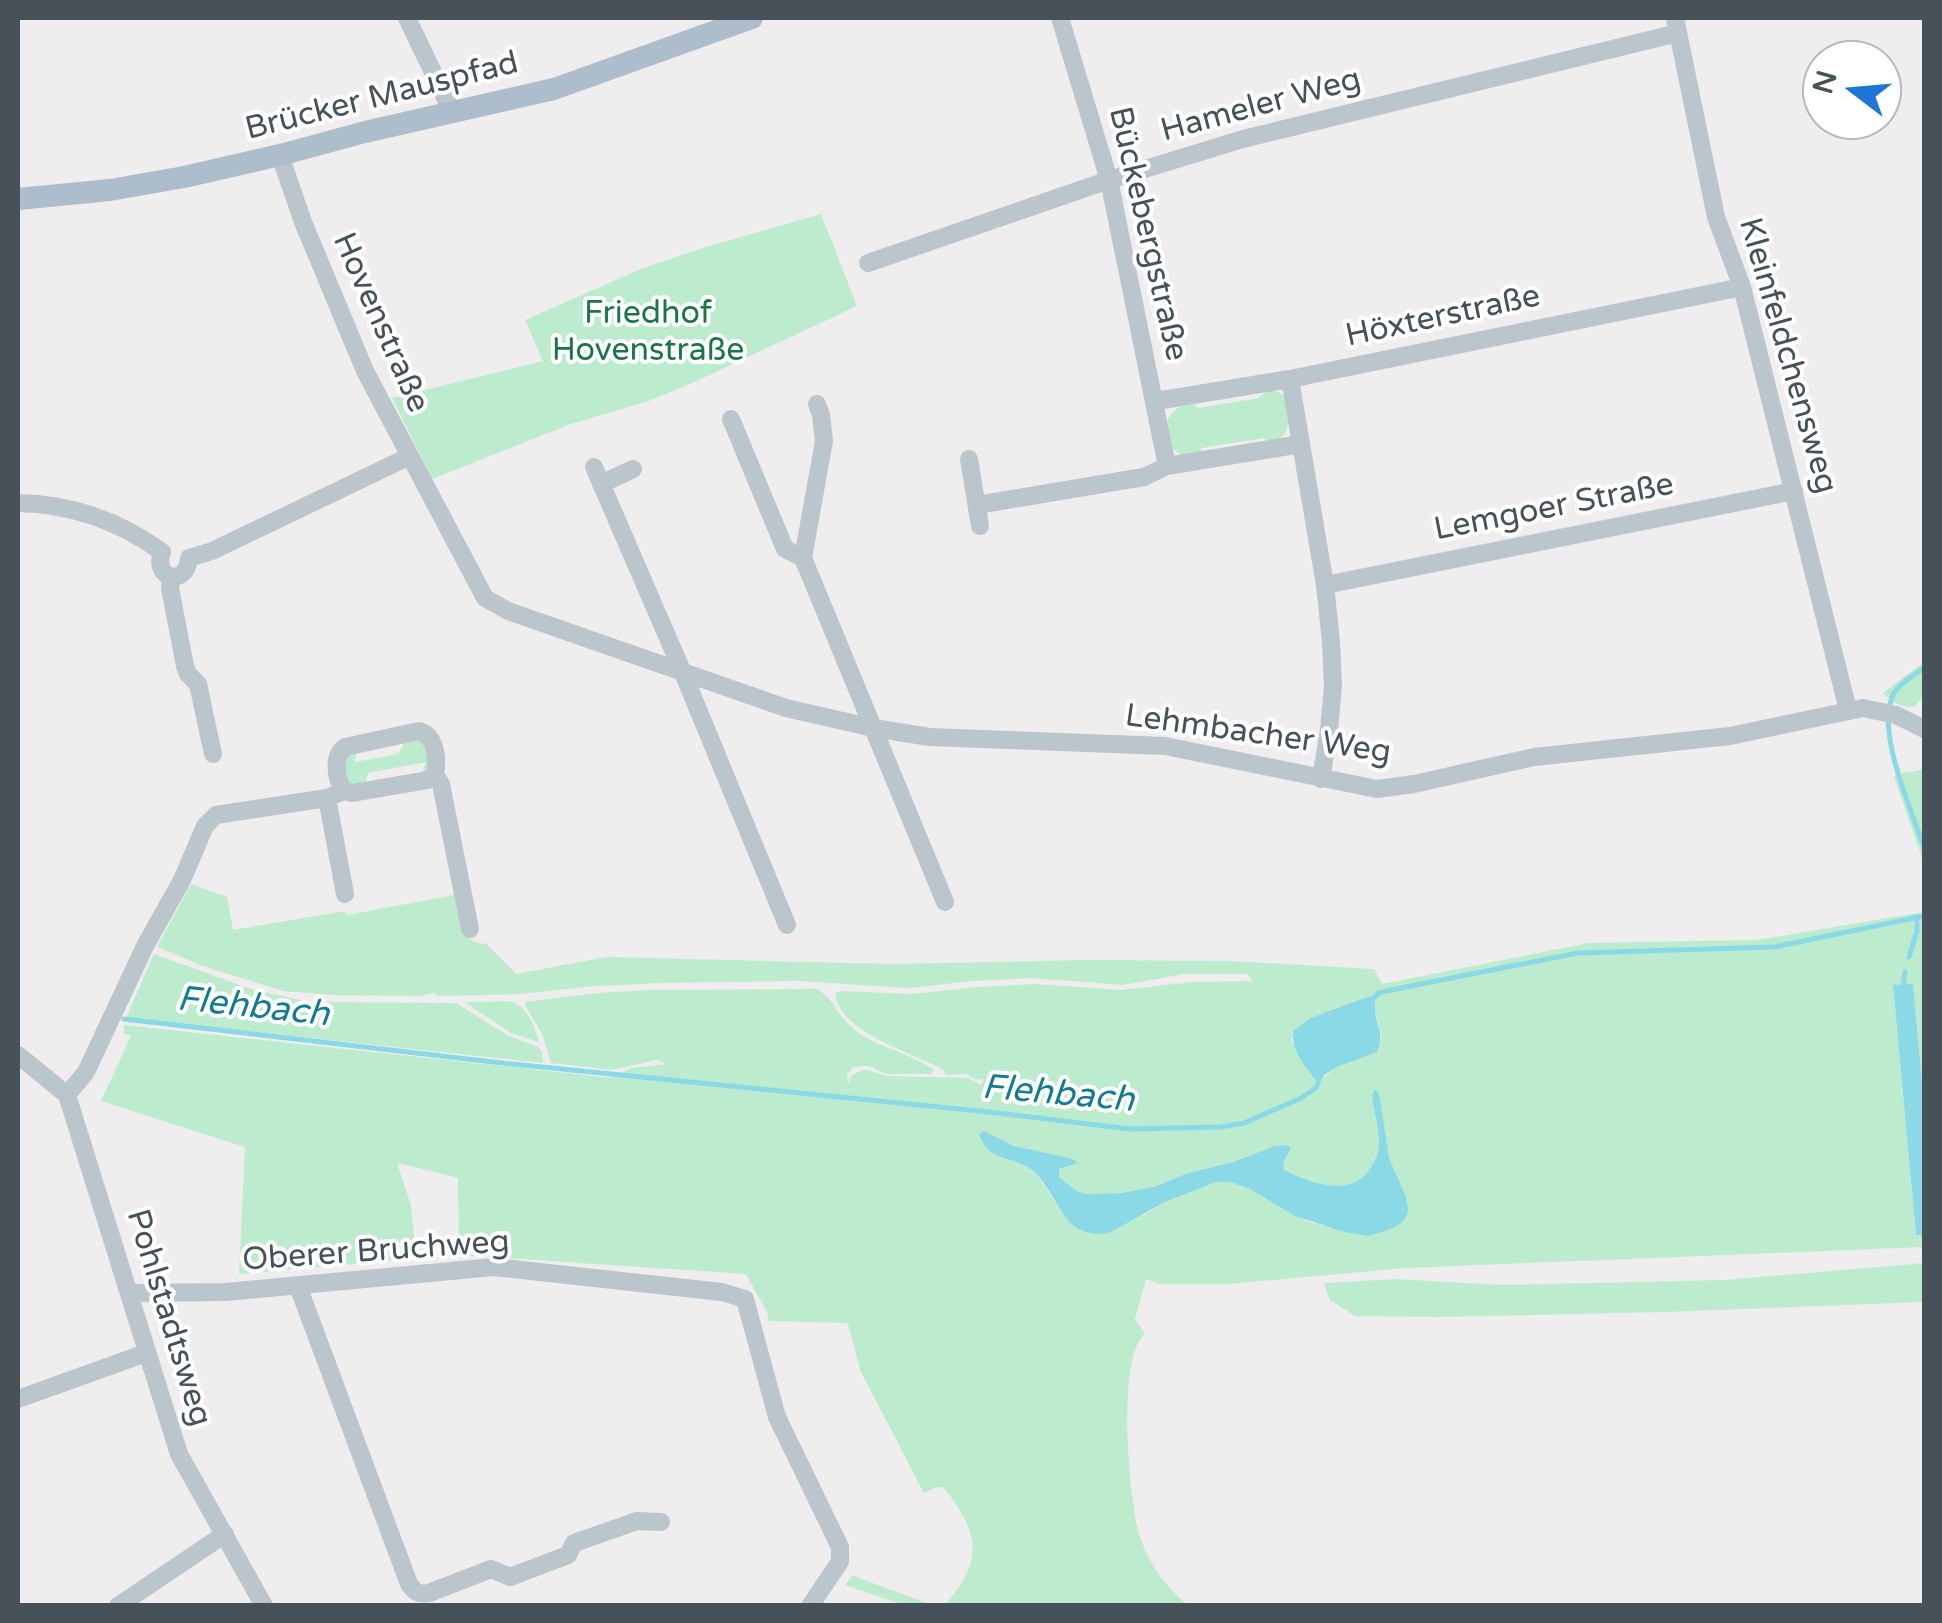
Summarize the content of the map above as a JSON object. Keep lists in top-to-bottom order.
{
  "streets": {
    "main road": ["Brücker Mauspfad"],
    "street": [
      "Hameler Weg",
      "Bückebergstraße",
      "Höxterstraße",
      "Hovenstraße",
      "Kleinfeldchensweg",
      "Lemgoer Straße",
      "Lehmbacher Weg",
      "Oberer Bruchweg",
      "Pohlstadtsweg"
    ]
  },
  "crossings": [
    ["Brücker Mauspfad", "Hovenstraße"],
    ["Hameler Weg", "Bückebergstraße"],
    ["Hameler Weg", "Kleinfeldchensweg"],
    ["Bückebergstraße", "Höxterstraße"],
    ["Höxterstraße", "Kleinfeldchensweg"],
    ["Hovenstraße", "Lehmbacher Weg"],
    ["Kleinfeldchensweg", "Lemgoer Straße"],
    ["Kleinfeldchensweg", "Lehmbacher Weg"],
    ["Oberer Bruchweg", "Pohlstadtsweg"]
  ],
  "water": ["Flehbach"],
  "parks": ["Friedhof Hovenstraße"],
  "north": "left"
}
